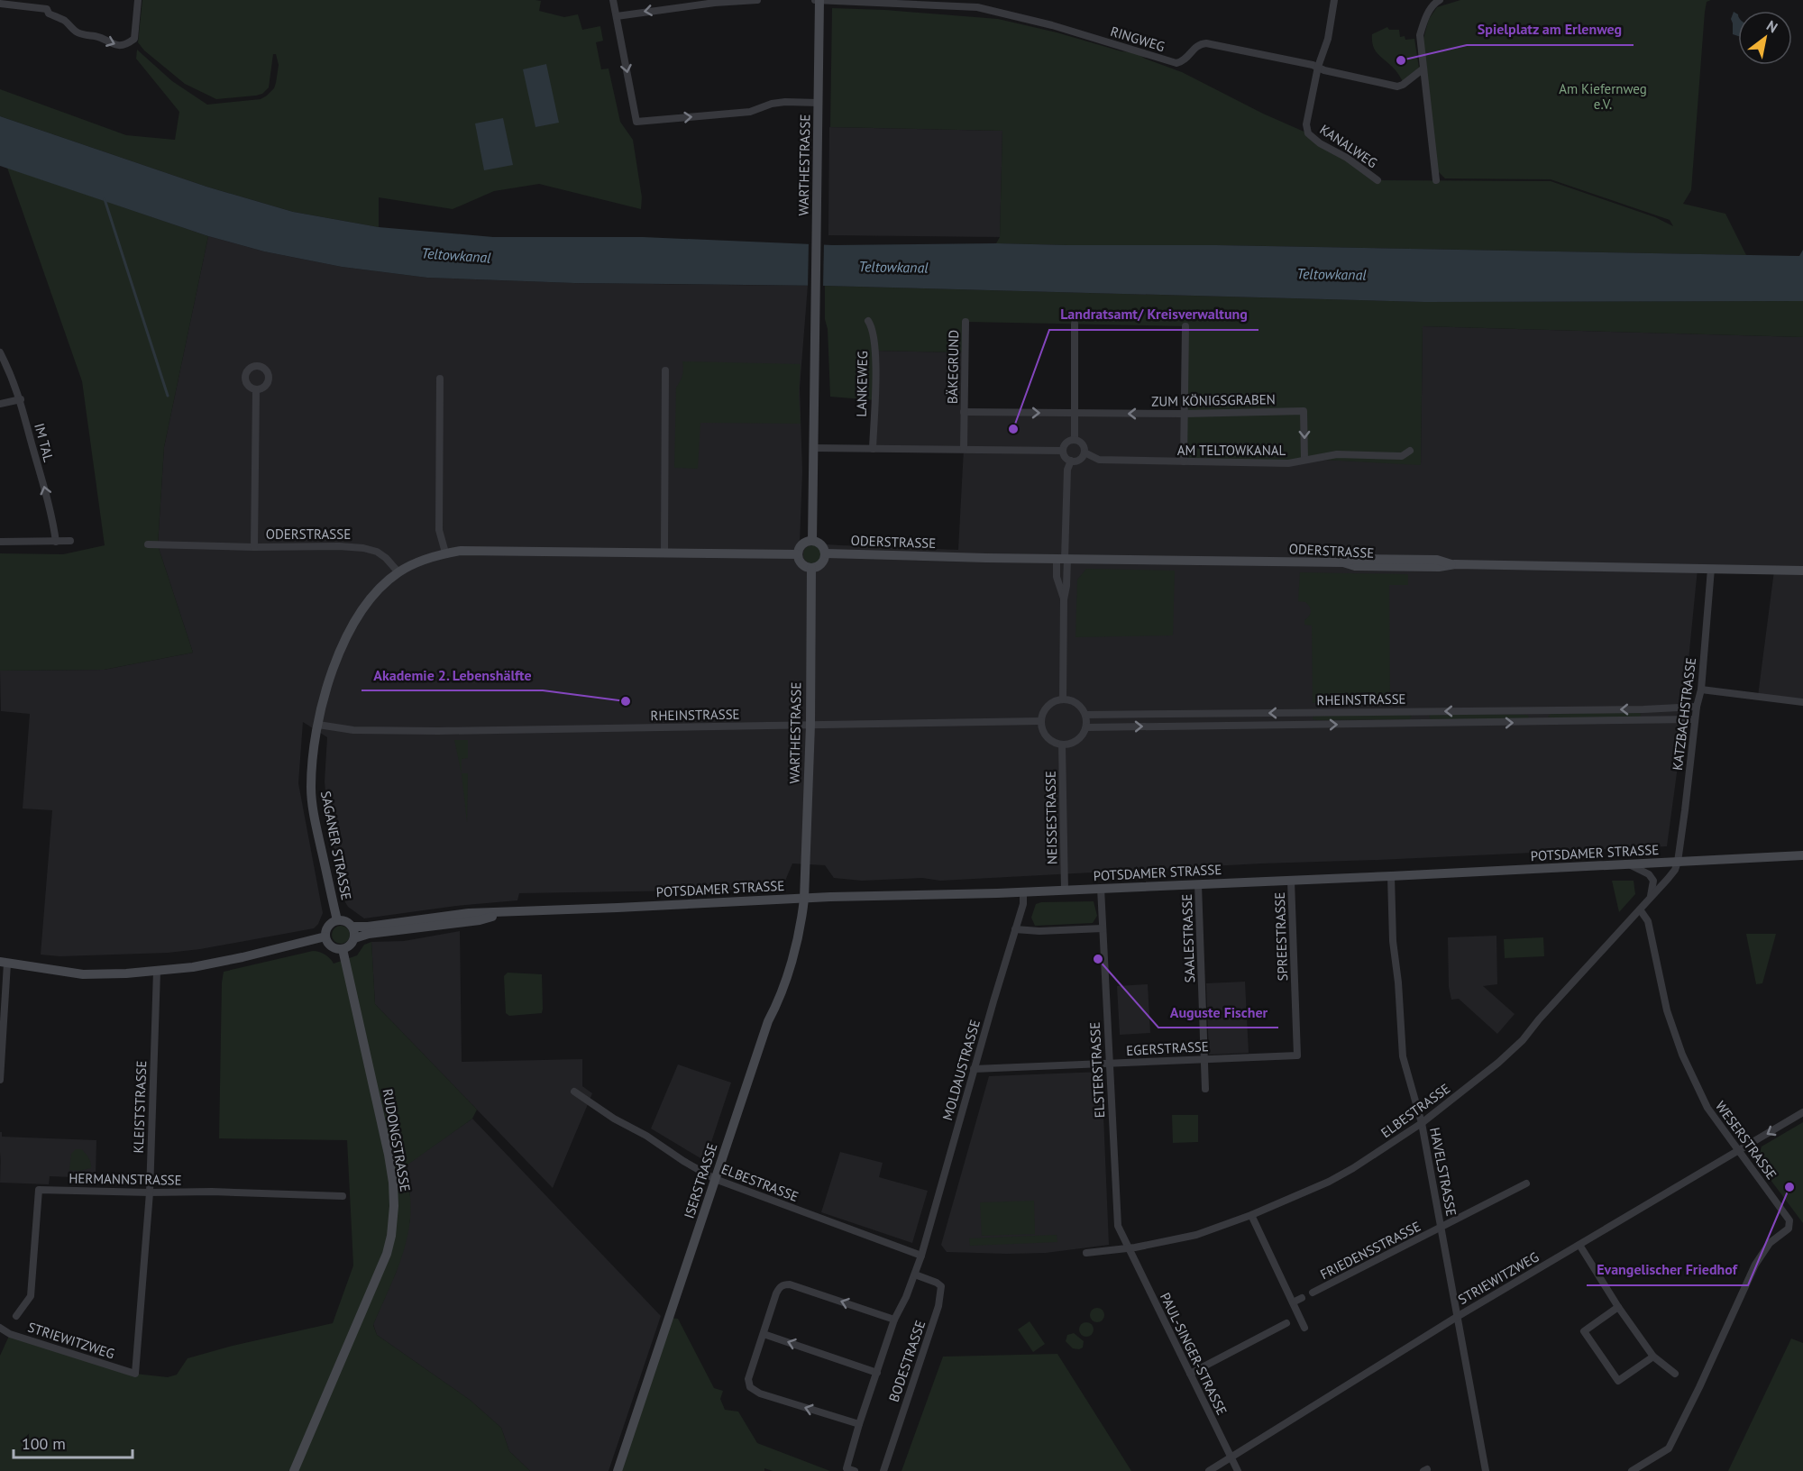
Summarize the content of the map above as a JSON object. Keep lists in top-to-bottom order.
{
  "streets": {
    "street": [
      "RINGWEG",
      "KANALWEG",
      "WARTHESTRASSE",
      "BÄKEGRUND",
      "LANKEWEG",
      "ZUM KÖNIGSGRABEN",
      "IM TAL",
      "AM TELTOWKANAL",
      "ODERSTRASSE",
      "RHEINSTRASSE",
      "KATZBACHSTRASSE",
      "NEISSESTRASSE",
      "SAGANER STRASSE",
      "POTSDAMER STRASSE",
      "SPREESTRASSE",
      "SAALESTRASSE",
      "EGERSTRASSE",
      "MOLDAUSTRASSE",
      "ELSTERSTRASSE",
      "KLEISTSTRASSE",
      "ELBESTRASSE",
      "RUDONGSTRASSE",
      "WESERSTRASSE",
      "HAVELSTRASSE",
      "HERMANNSTRASSE",
      "ISERSTRASSE",
      "FRIEDENSSTRASSE",
      "STRIEWITZWEG",
      "PAUL-SINGER-STRASSE",
      "BODESTRASSE"
    ]
  },
  "crossings": [
    ["RINGWEG", "KANALWEG"],
    ["RINGWEG", "WARTHESTRASSE"],
    ["WARTHESTRASSE", "ODERSTRASSE"],
    ["WARTHESTRASSE", "RHEINSTRASSE"],
    ["WARTHESTRASSE", "POTSDAMER STRASSE"],
    ["WARTHESTRASSE", "ISERSTRASSE"],
    ["BÄKEGRUND", "ZUM KÖNIGSGRABEN"],
    ["ZUM KÖNIGSGRABEN", "AM TELTOWKANAL"],
    ["ODERSTRASSE", "KATZBACHSTRASSE"],
    ["ODERSTRASSE", "SAGANER STRASSE"],
    ["RHEINSTRASSE", "KATZBACHSTRASSE"],
    ["RHEINSTRASSE", "NEISSESTRASSE"],
    ["RHEINSTRASSE", "SAGANER STRASSE"],
    ["KATZBACHSTRASSE", "POTSDAMER STRASSE"],
    ["KATZBACHSTRASSE", "ELBESTRASSE"],
    ["NEISSESTRASSE", "POTSDAMER STRASSE"],
    ["SAGANER STRASSE", "POTSDAMER STRASSE"],
    ["SAGANER STRASSE", "RUDONGSTRASSE"],
    ["POTSDAMER STRASSE", "SPREESTRASSE"],
    ["POTSDAMER STRASSE", "SAALESTRASSE"],
    ["POTSDAMER STRASSE", "MOLDAUSTRASSE"],
    ["POTSDAMER STRASSE", "ELSTERSTRASSE"],
    ["POTSDAMER STRASSE", "ELBESTRASSE"],
    ["POTSDAMER STRASSE", "RUDONGSTRASSE"],
    ["POTSDAMER STRASSE", "HAVELSTRASSE"],
    ["POTSDAMER STRASSE", "ISERSTRASSE"],
    ["SPREESTRASSE", "EGERSTRASSE"],
    ["SAALESTRASSE", "EGERSTRASSE"],
    ["EGERSTRASSE", "MOLDAUSTRASSE"],
    ["EGERSTRASSE", "ELSTERSTRASSE"],
    ["MOLDAUSTRASSE", "ELBESTRASSE"],
    ["MOLDAUSTRASSE", "BODESTRASSE"],
    ["ELSTERSTRASSE", "ELBESTRASSE"],
    ["ELSTERSTRASSE", "PAUL-SINGER-STRASSE"],
    ["KLEISTSTRASSE", "HERMANNSTRASSE"],
    ["KLEISTSTRASSE", "STRIEWITZWEG"],
    ["ELBESTRASSE", "WESERSTRASSE"],
    ["ELBESTRASSE", "HAVELSTRASSE"],
    ["ELBESTRASSE", "ISERSTRASSE"],
    ["ELBESTRASSE", "PAUL-SINGER-STRASSE"],
    ["ELBESTRASSE", "BODESTRASSE"],
    ["WESERSTRASSE", "STRIEWITZWEG"],
    ["HAVELSTRASSE", "FRIEDENSSTRASSE"],
    ["HAVELSTRASSE", "STRIEWITZWEG"],
    ["STRIEWITZWEG", "PAUL-SINGER-STRASSE"]
  ],
  "one_way": ["IM TAL"],
  "water": ["Teltowkanal"],
  "parks": ["Am Kiefernweg e.V."],
  "places": [
    "Spielplatz am Erlenweg",
    "Landratsamt/ Kreisverwaltung",
    "Akademie 2. Lebenshälfte",
    "Auguste Fischer",
    "Evangelischer Friedhof"
  ],
  "scale_bar": "100 m",
  "north": "top right"
}
